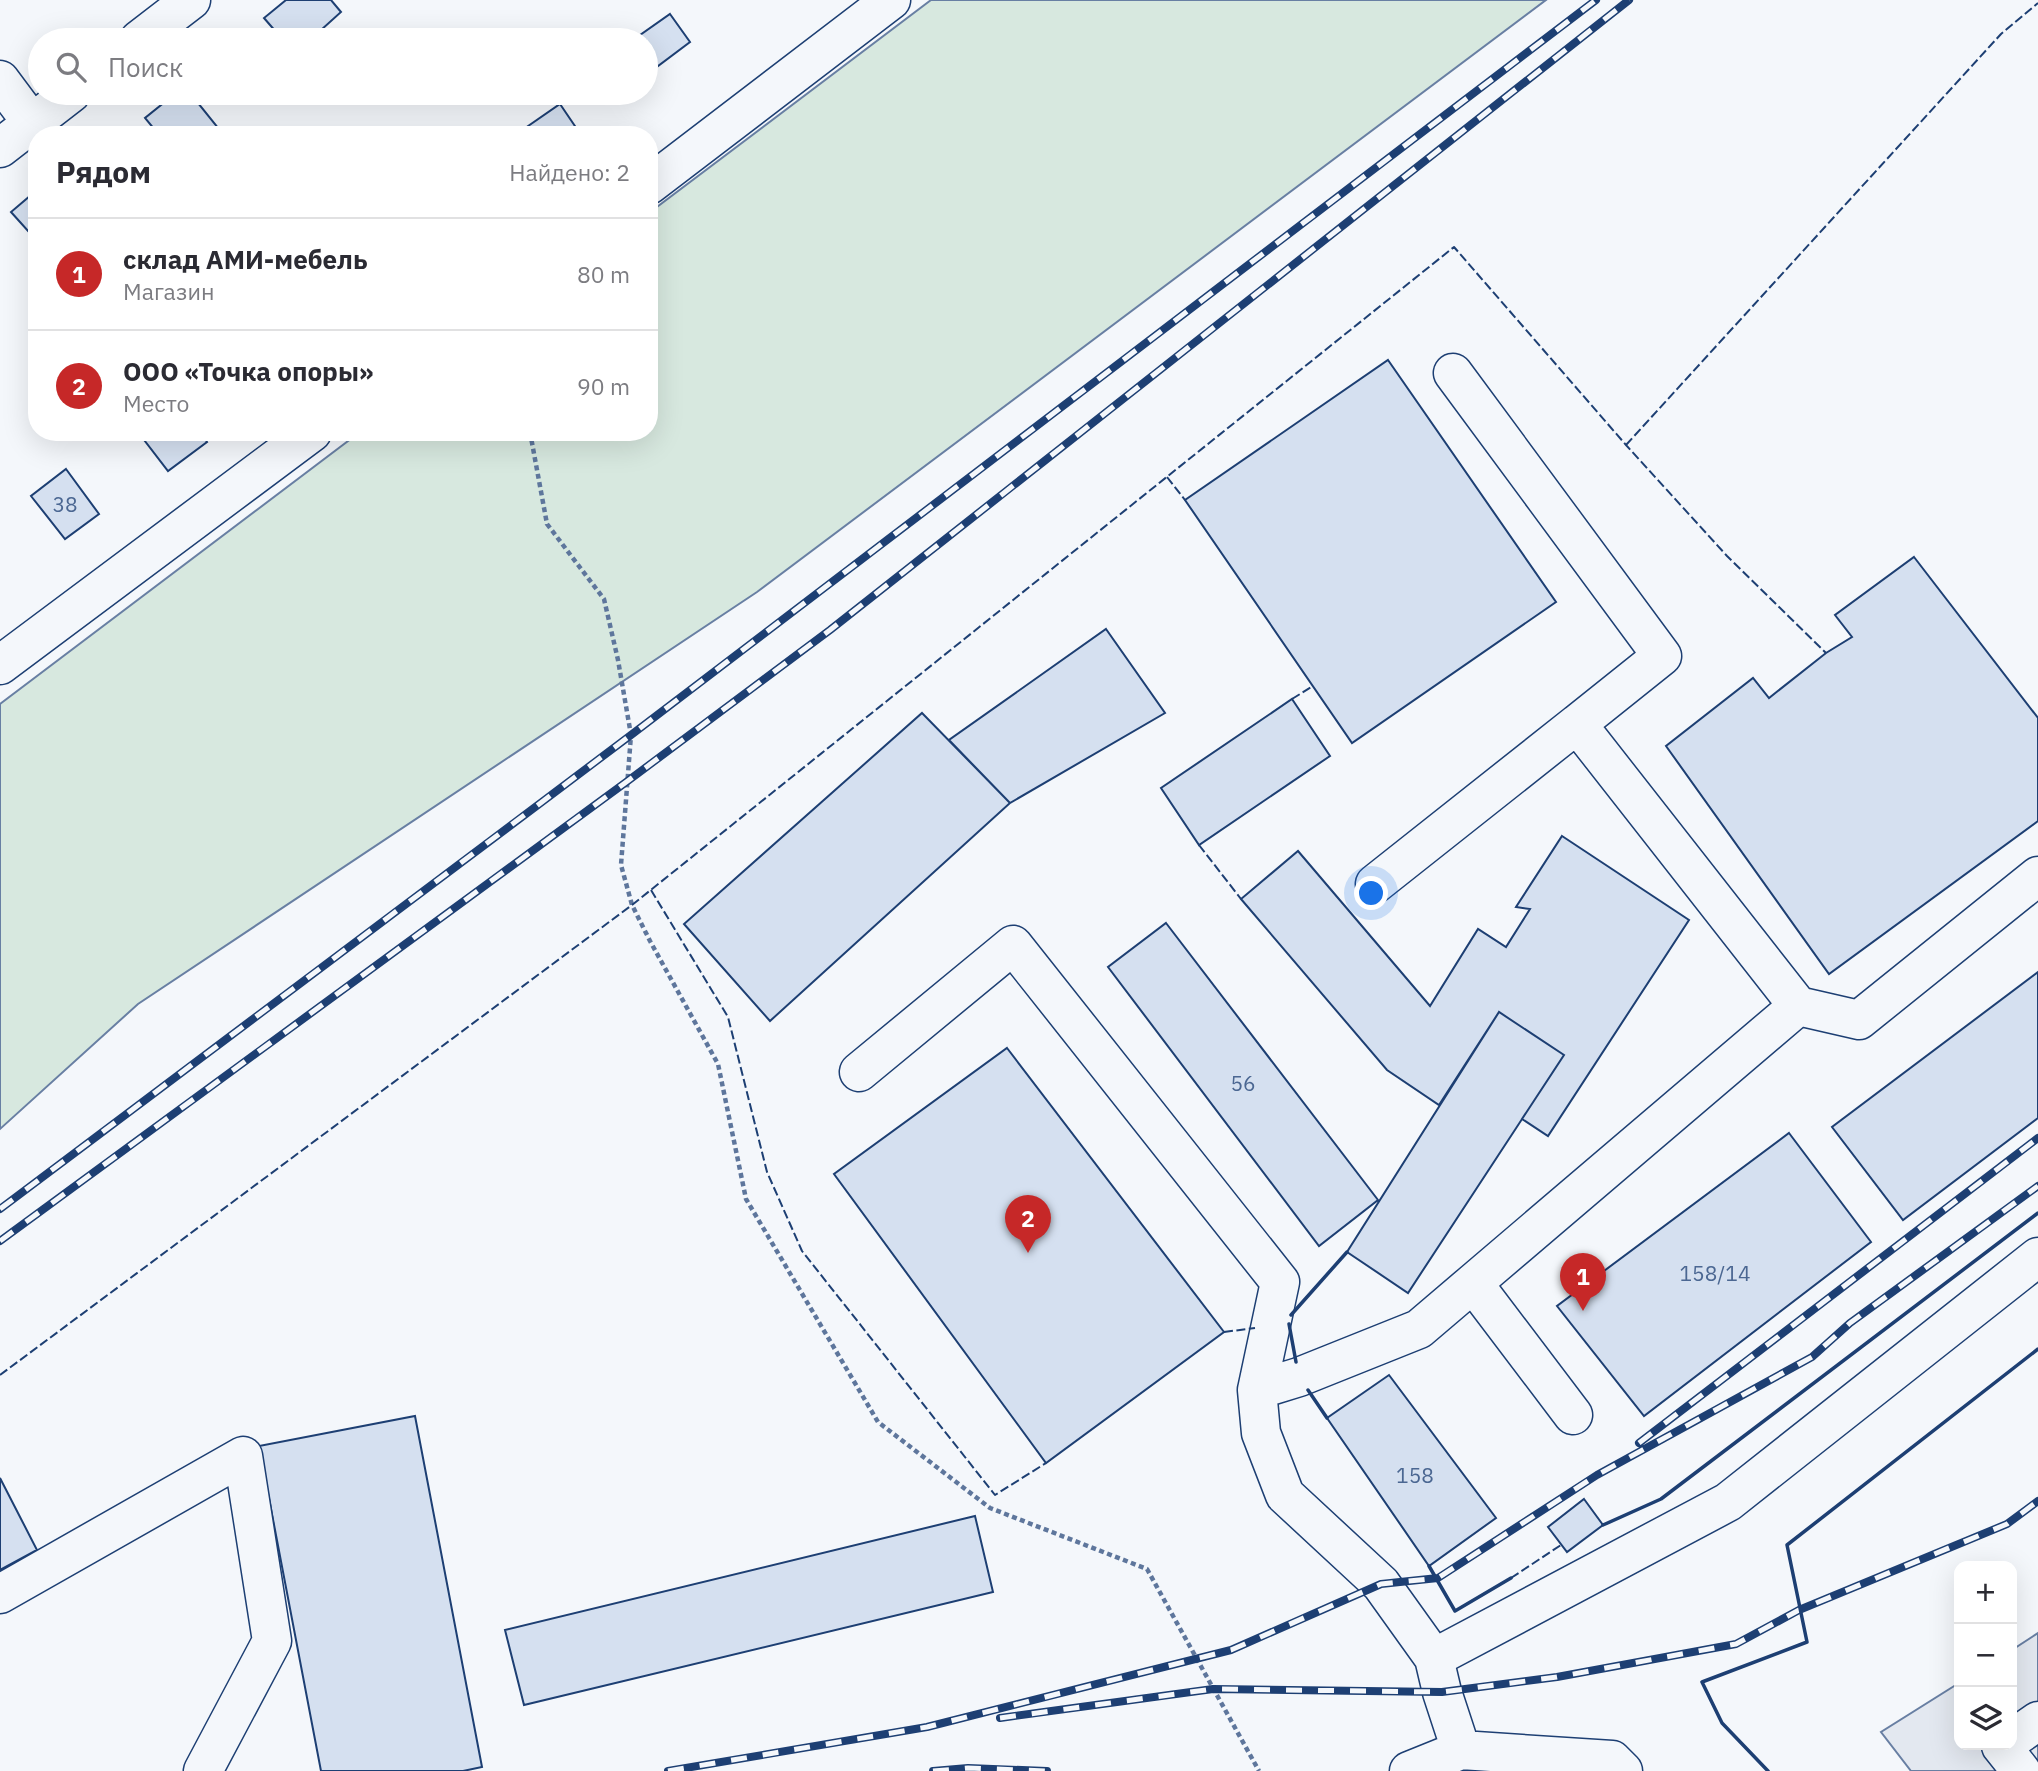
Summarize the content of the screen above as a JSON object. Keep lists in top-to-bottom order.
{
  "house_numbers": [
    "38",
    "56",
    "158/14",
    "158"
  ],
  "page": {
    "search": "Поиск",
    "heading": ["Рядом", "Найдено: 2"],
    "list": [
      {
        "mark": "1",
        "name": "склад АМИ-мебель",
        "note": "Магазин",
        "value": "80 m"
      },
      {
        "mark": "2",
        "name": "ООО «Точка опоры»",
        "note": "Место",
        "value": "90 m"
      }
    ],
    "pins": ["2", "1"],
    "map_buttons": ["+", "−"]
  }
}
